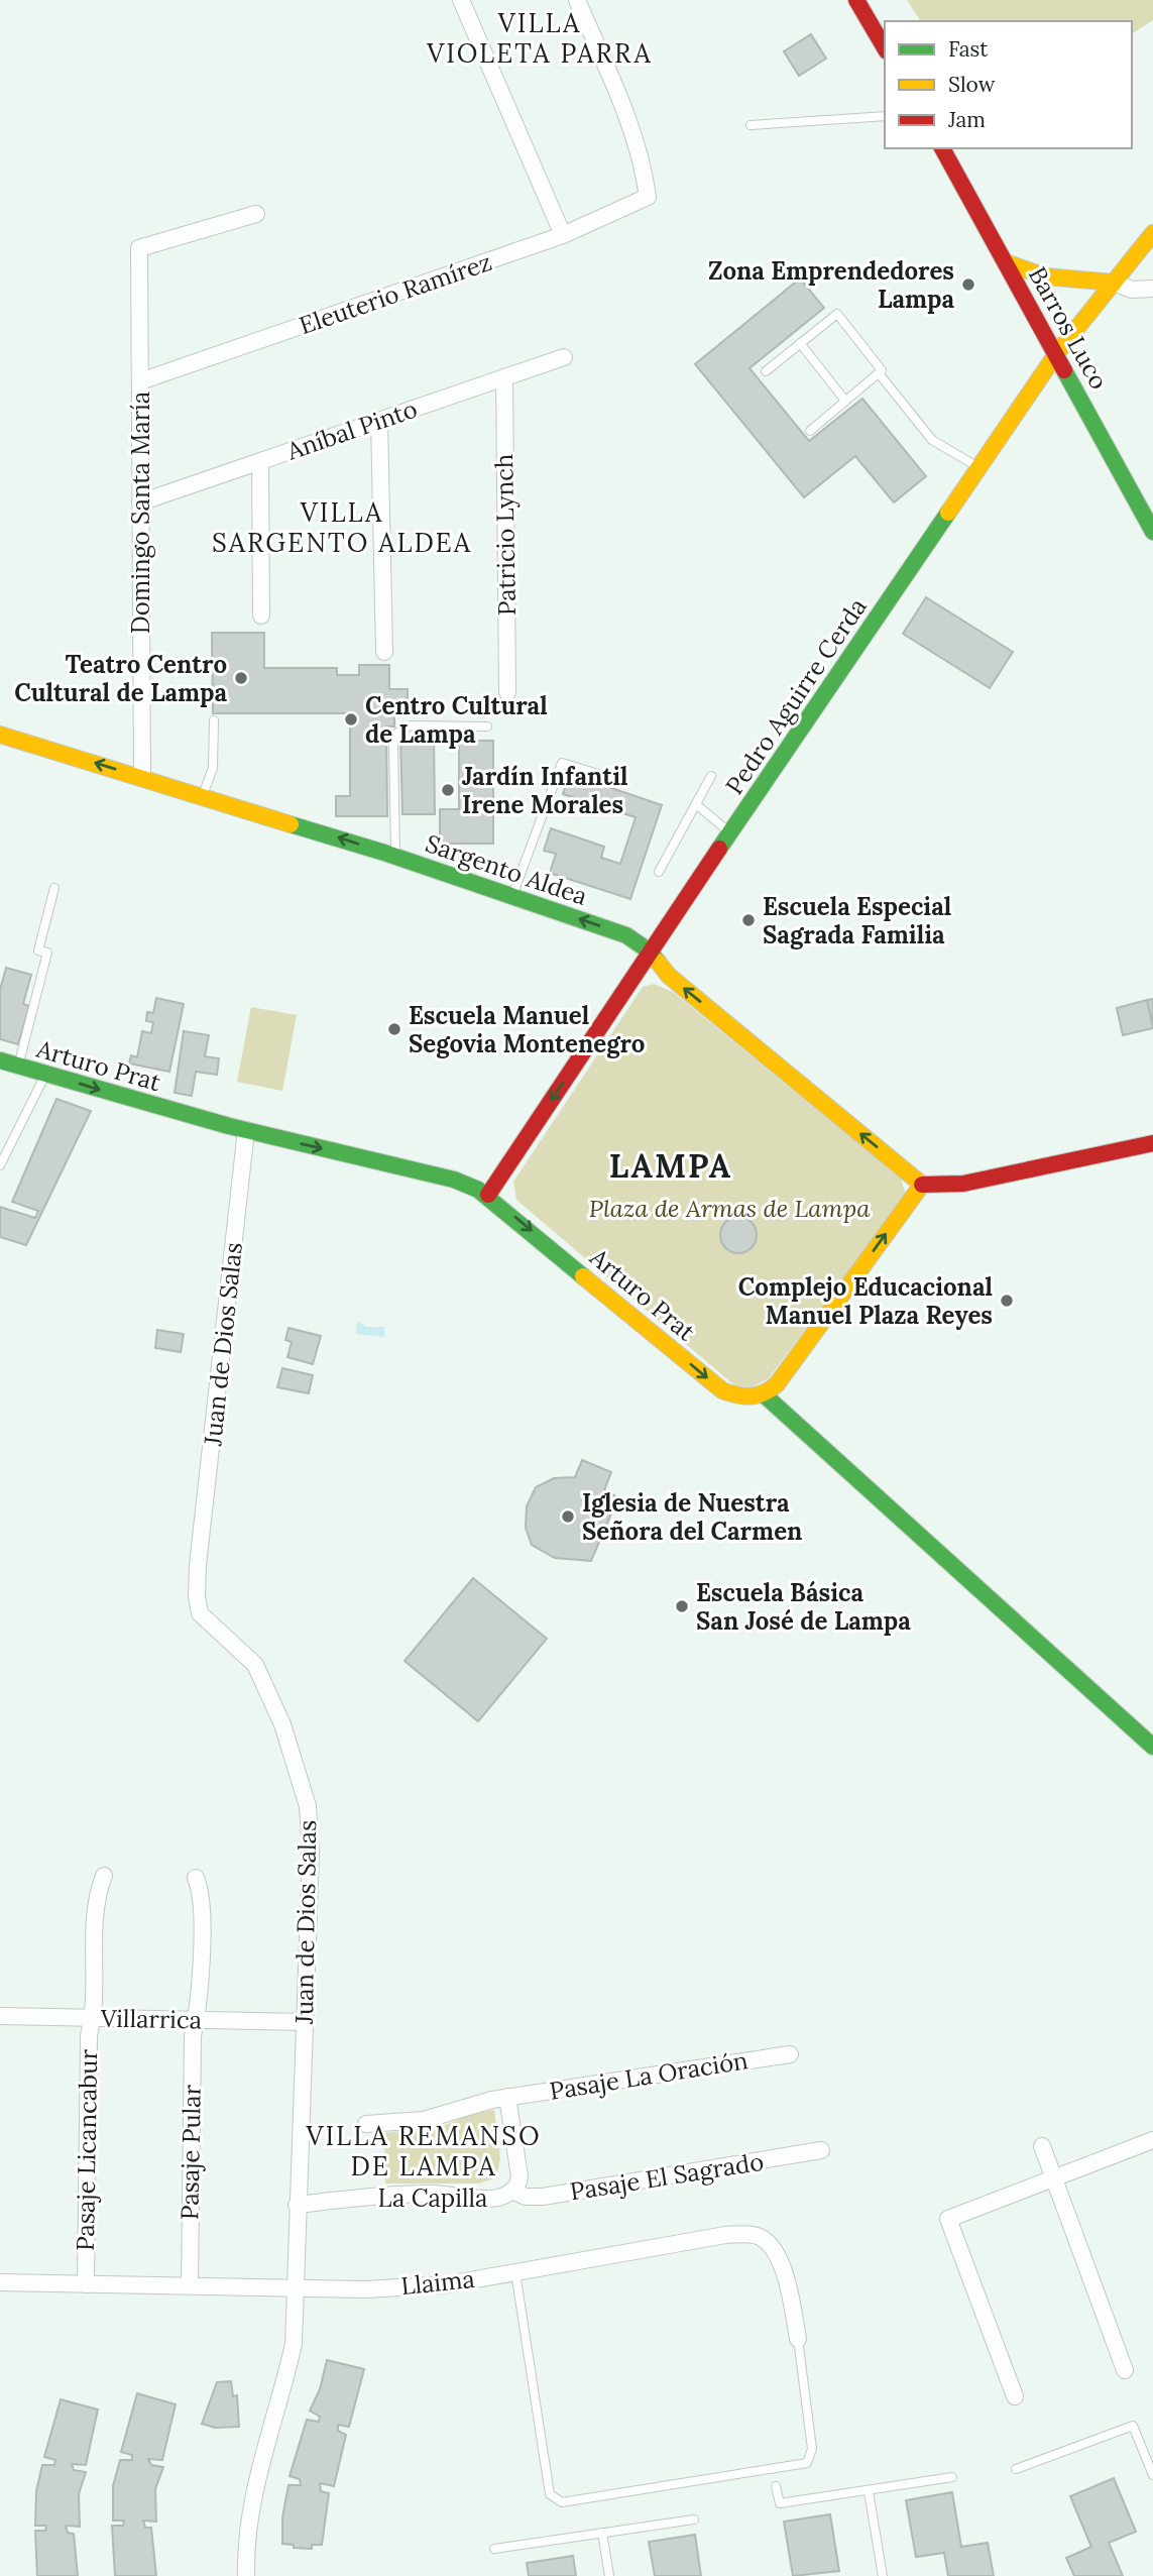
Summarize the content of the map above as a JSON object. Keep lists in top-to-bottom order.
{
  "streets": {
    "main road": [
      "Barros Luco",
      "Pedro Aguirre Cerda",
      "Sargento Aldea",
      "Arturo Prat"
    ],
    "street": [
      "Eleuterio Ramírez",
      "Aníbal Pinto",
      "Domingo Santa María",
      "Patricio Lynch",
      "Juan de Dios Salas",
      "Villarrica",
      "Pasaje La Oración",
      "Pasaje Licancabur",
      "Pasaje Pular",
      "Pasaje El Sagrado",
      "La Capilla",
      "Llaima"
    ]
  },
  "crossings": [
    ["Eleuterio Ramírez", "Domingo Santa María"],
    ["Barros Luco", "Pedro Aguirre Cerda"],
    ["Aníbal Pinto", "Domingo Santa María"],
    ["Aníbal Pinto", "Patricio Lynch"],
    ["Domingo Santa María", "Sargento Aldea"],
    ["Pedro Aguirre Cerda", "Sargento Aldea"],
    ["Pedro Aguirre Cerda", "Arturo Prat"],
    ["Arturo Prat", "Juan de Dios Salas"],
    ["Juan de Dios Salas", "Villarrica"],
    ["Juan de Dios Salas", "La Capilla"],
    ["Juan de Dios Salas", "Llaima"],
    ["Villarrica", "Pasaje Licancabur"],
    ["Villarrica", "Pasaje Pular"],
    ["Pasaje La Oración", "La Capilla"],
    ["Pasaje Licancabur", "Llaima"],
    ["Pasaje Pular", "Llaima"],
    ["Pasaje El Sagrado", "La Capilla"]
  ],
  "one_way": ["Sargento Aldea", "Arturo Prat"],
  "districts": [
    "VILLA VIOLETA PARRA",
    "VILLA SARGENTO ALDEA",
    "LAMPA",
    "VILLA REMANSO DE LAMPA"
  ],
  "parks": ["Plaza de Armas de Lampa"],
  "places": [
    "Zona Emprendedores Lampa",
    "Teatro Centro Cultural de Lampa",
    "Centro Cultural de Lampa",
    "Jardín Infantil Irene Morales",
    "Escuela Especial Sagrada Familia",
    "Escuela Manuel Segovia Montenegro",
    "Complejo Educacional Manuel Plaza Reyes",
    "Iglesia de Nuestra Señora del Carmen",
    "Escuela Básica San José de Lampa"
  ],
  "legend": ["Fast", "Slow", "Jam"]
}
